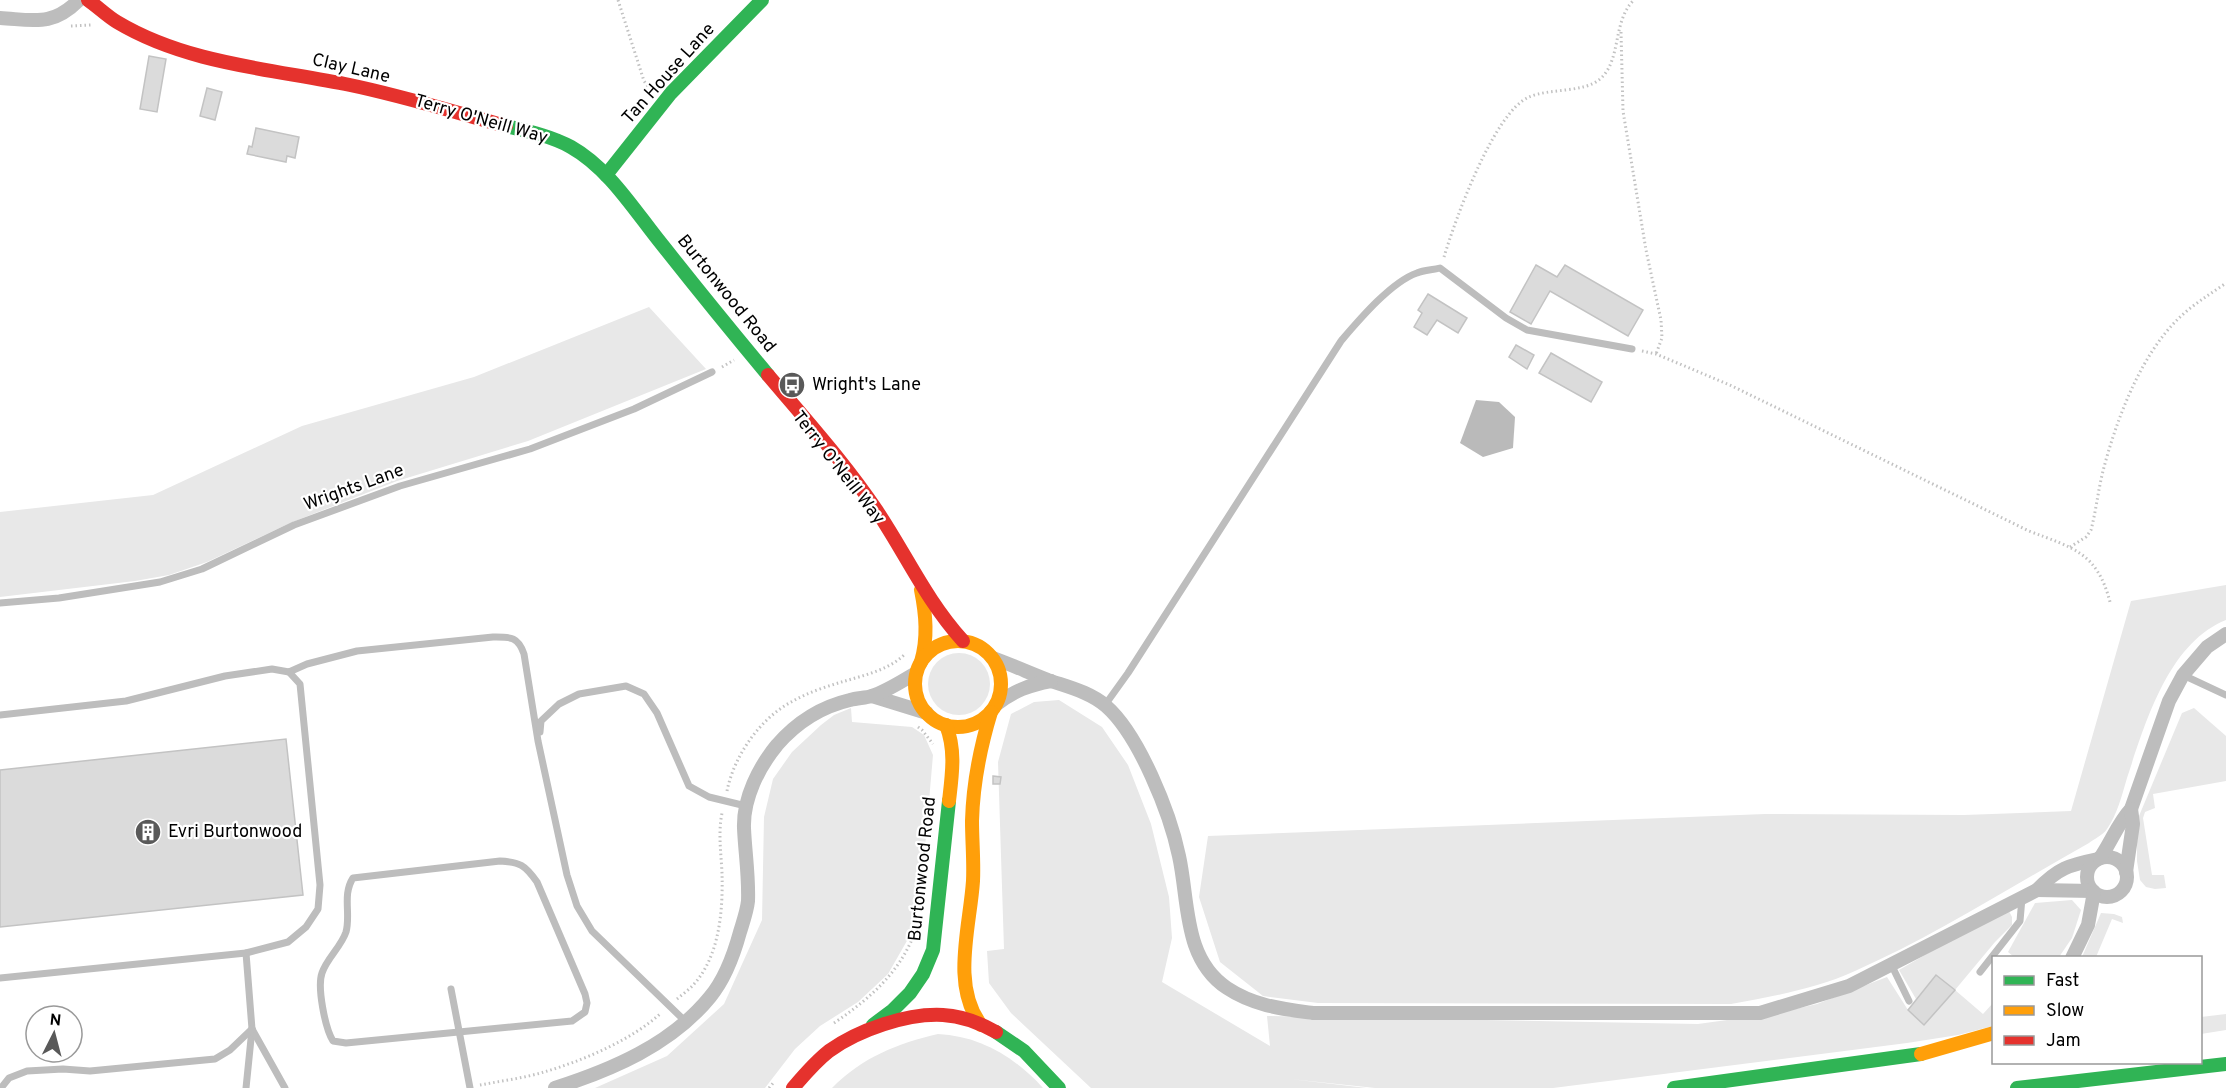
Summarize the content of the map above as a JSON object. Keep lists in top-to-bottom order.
{
  "streets": {
    "main road": ["Clay Lane", "Tan House Lane", "Burtonwood Road"],
    "lane": ["Wrights Lane"]
  },
  "crossings": [
    ["Clay Lane", "Tan House Lane"],
    ["Clay Lane", "Burtonwood Road"],
    ["Tan House Lane", "Burtonwood Road"]
  ],
  "places": {
    "bus stop": ["Wright's Lane"],
    "building": ["Evri Burtonwood"]
  },
  "legend": ["Fast", "Slow", "Jam"],
  "north": "top"
}
